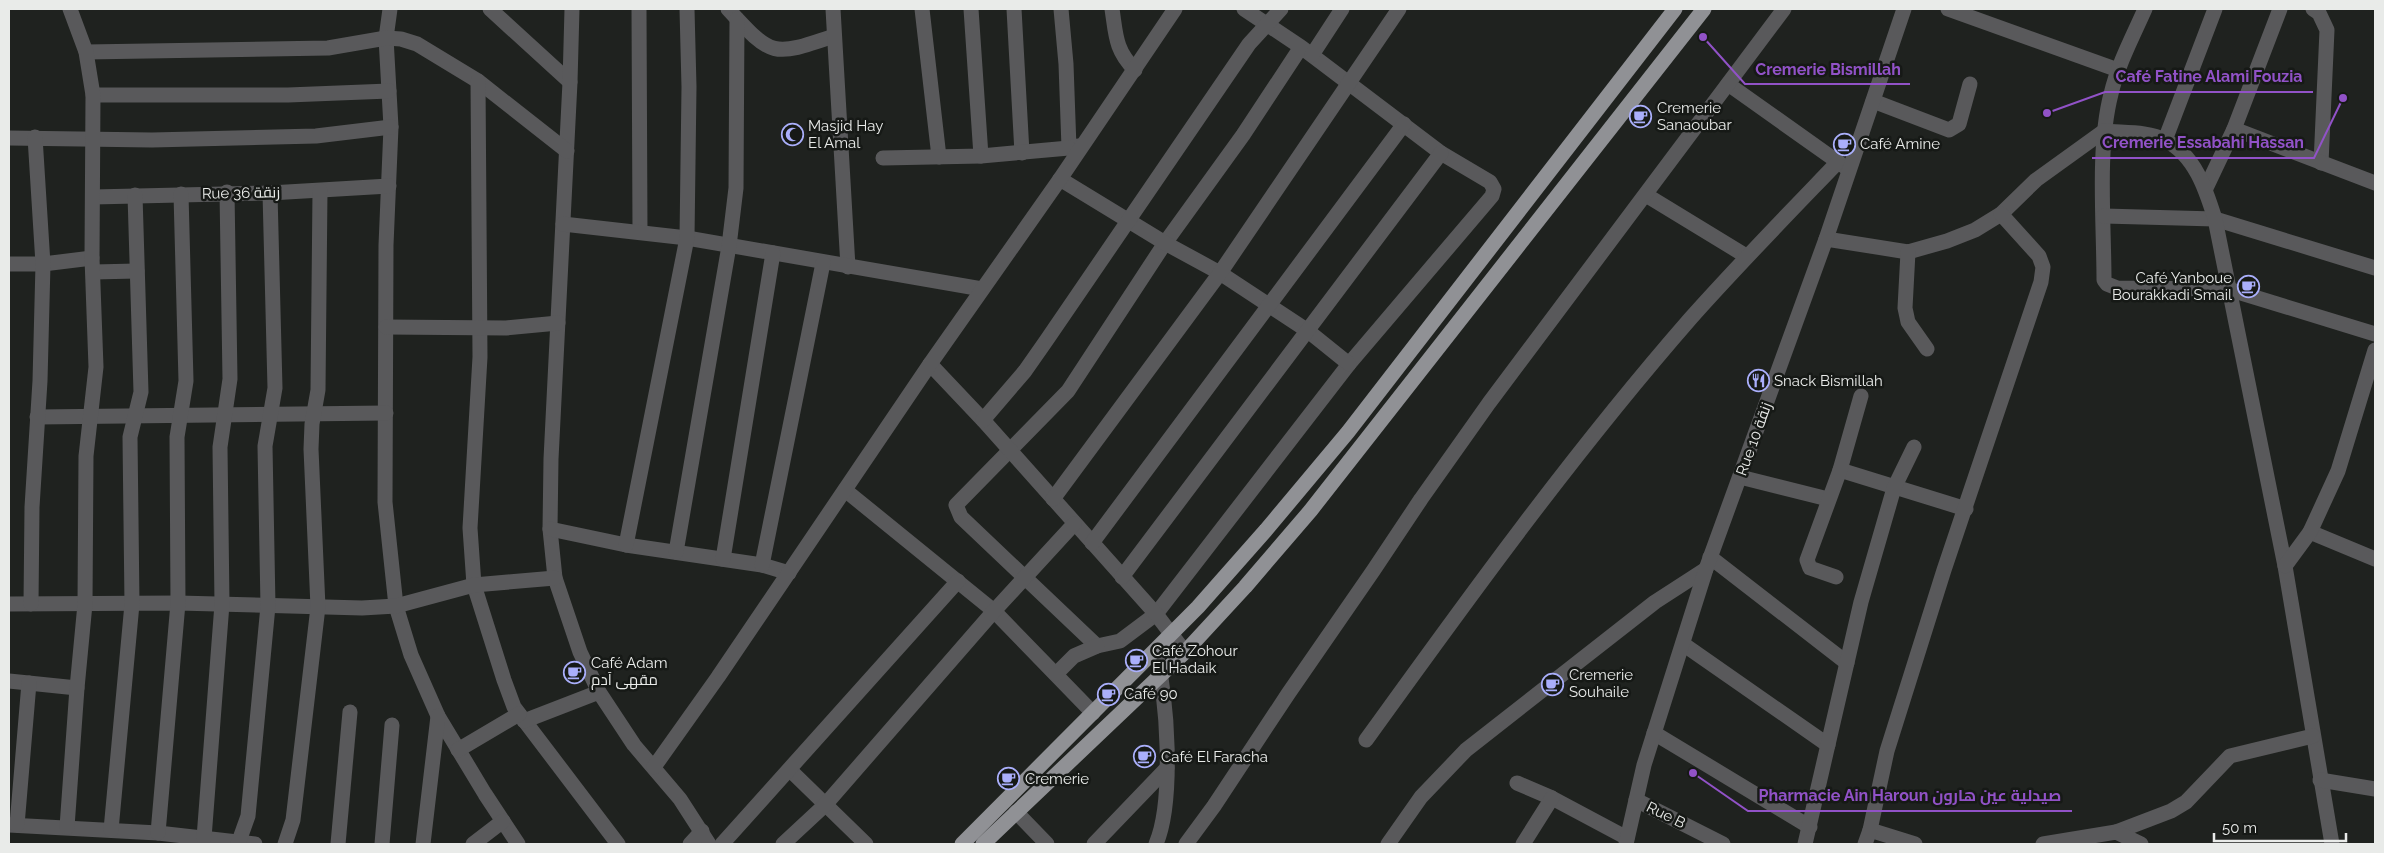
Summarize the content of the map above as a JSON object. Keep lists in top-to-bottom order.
{
  "streets": {
    "street": ["Rue 36 زنقة", "Rue 10 زنقة", "Rue B"]
  },
  "crossings": [
    ["Rue 10 زنقة", "Rue B"]
  ],
  "places": {
    "other": [
      "Cremerie Bismillah",
      "Cremerie Essabahi Hassan",
      "Café Fatine Alami Fouzia",
      "Pharmacie Ain Haroun صيدلية عين هارون"
    ],
    "cafe": [
      "Cremerie Sanaoubar",
      "Café Amine",
      "Café Yanboue Bourakkadi Smail",
      "Café Zohour El Hadaik",
      "Café Adam مقهى آدم",
      "Cremerie Souhaile",
      "Café 90",
      "Café El Faracha",
      "Cremerie"
    ],
    "mosque": ["Masjid Hay El Amal"],
    "restaurant": ["Snack Bismillah"]
  },
  "scale_bar": "50 m"
}
